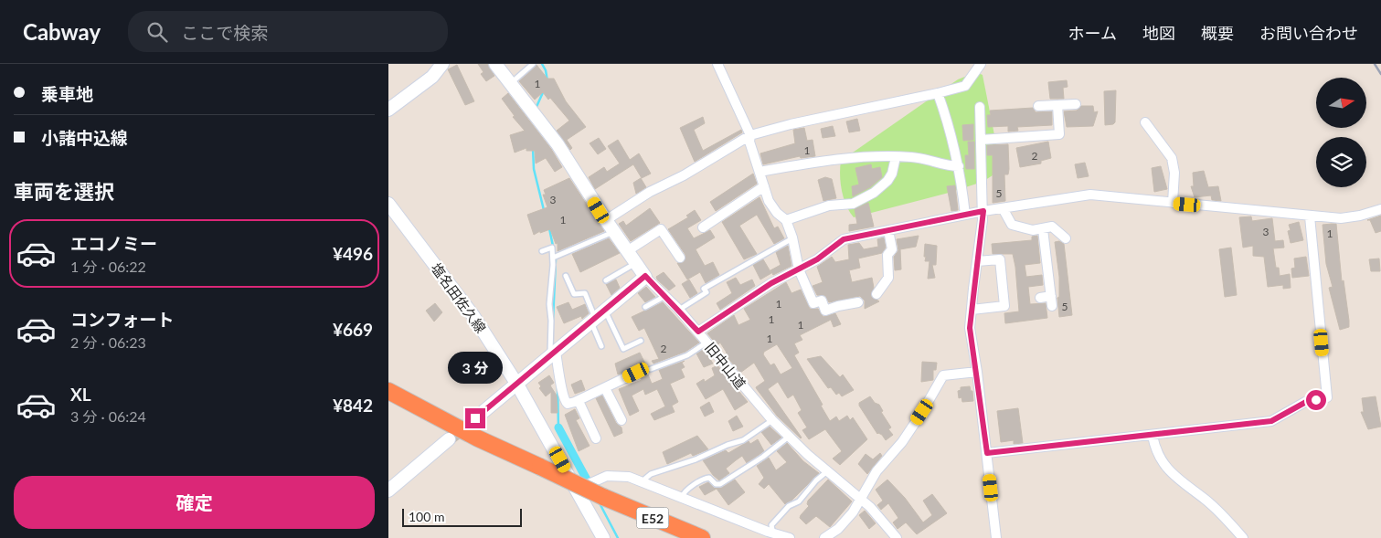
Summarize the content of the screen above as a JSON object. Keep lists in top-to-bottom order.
{
  "streets": {
    "highway": ["E52"],
    "main road": ["塩名田佐久線", "旧中山道"]
  },
  "house_numbers": [
    "1",
    "1",
    "2",
    "5",
    "3",
    "1",
    "3",
    "1",
    "1",
    "5",
    "1",
    "1",
    "1",
    "2"
  ],
  "scale_bar": "100 m",
  "north": "right",
  "page": {
    "header": "Cabway",
    "search": "ここで検索",
    "nav": [
      "ホーム",
      "地図",
      "概要",
      "お問い合わせ"
    ],
    "banner": ["乗車地", "小諸中込線"],
    "heading": "車両を選択",
    "list": [
      {
        "name": "エコノミー",
        "note": "1 分 · 06:22",
        "value": "¥496"
      },
      {
        "name": "コンフォート",
        "note": "2 分 · 06:23",
        "value": "¥669"
      },
      {
        "name": "XL",
        "note": "3 分 · 06:24",
        "value": "¥842"
      }
    ],
    "bubble": "3 分",
    "buttons": "確定",
    "scale": "100 m"
  }
}
